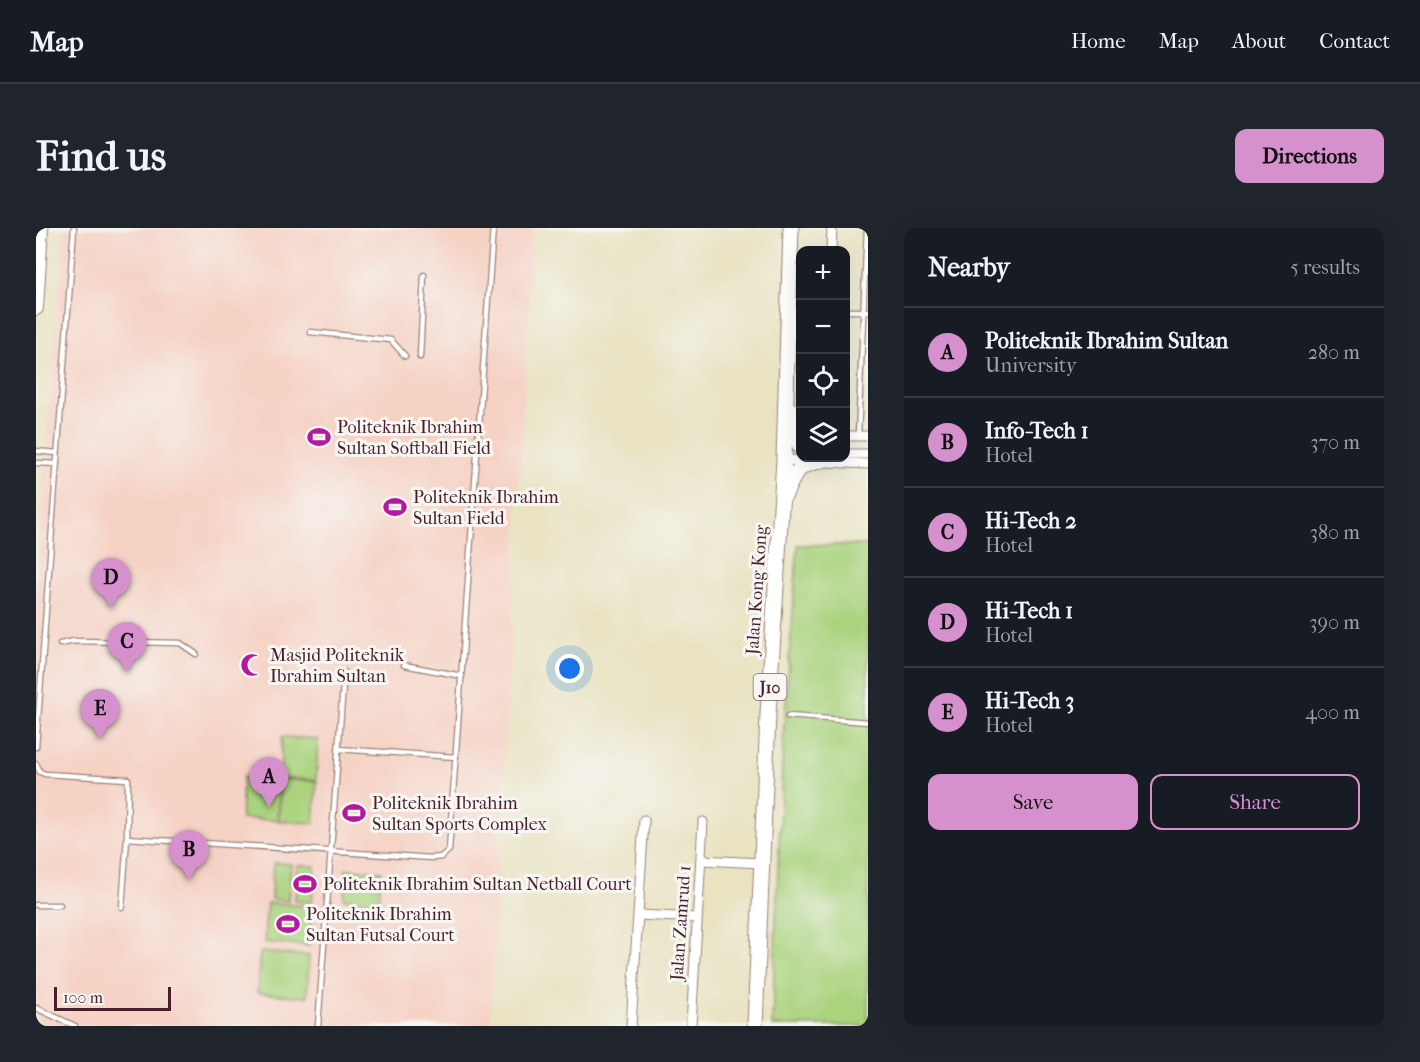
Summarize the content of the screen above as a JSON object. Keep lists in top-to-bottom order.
{
  "streets": {
    "main road": ["Jalan Kong Kong", "J10"],
    "street": ["Jalan Zamrud 1"]
  },
  "places": {
    "sports": [
      "Politeknik Ibrahim Sultan Softball Field",
      "Politeknik Ibrahim Sultan Field",
      "Politeknik Ibrahim Sultan Sports Complex",
      "Politeknik Ibrahim Sultan Netball Court",
      "Politeknik Ibrahim Sultan Futsal Court"
    ],
    "mosque": ["Masjid Politeknik Ibrahim Sultan"]
  },
  "scale_bar": "100 m",
  "page": {
    "header": "Map",
    "nav": [
      "Home",
      "Map",
      "About",
      "Contact"
    ],
    "buttons": [
      "Directions",
      ["Save", "Share"]
    ],
    "title": "Find us",
    "heading": ["Nearby", "5 results"],
    "map_buttons": ["+", "−"],
    "list": [
      {
        "mark": "A",
        "name": "Politeknik Ibrahim Sultan",
        "note": "University",
        "value": "280 m"
      },
      {
        "mark": "B",
        "name": "Info-Tech 1",
        "note": "Hotel",
        "value": "370 m"
      },
      {
        "mark": "C",
        "name": "Hi-Tech 2",
        "note": "Hotel",
        "value": "380 m"
      },
      {
        "mark": "D",
        "name": "Hi-Tech 1",
        "note": "Hotel",
        "value": "390 m"
      },
      {
        "mark": "E",
        "name": "Hi-Tech 3",
        "note": "Hotel",
        "value": "400 m"
      }
    ],
    "pins": [
      "D",
      "C",
      "E",
      "A",
      "B"
    ],
    "scale": "100 m"
  }
}
